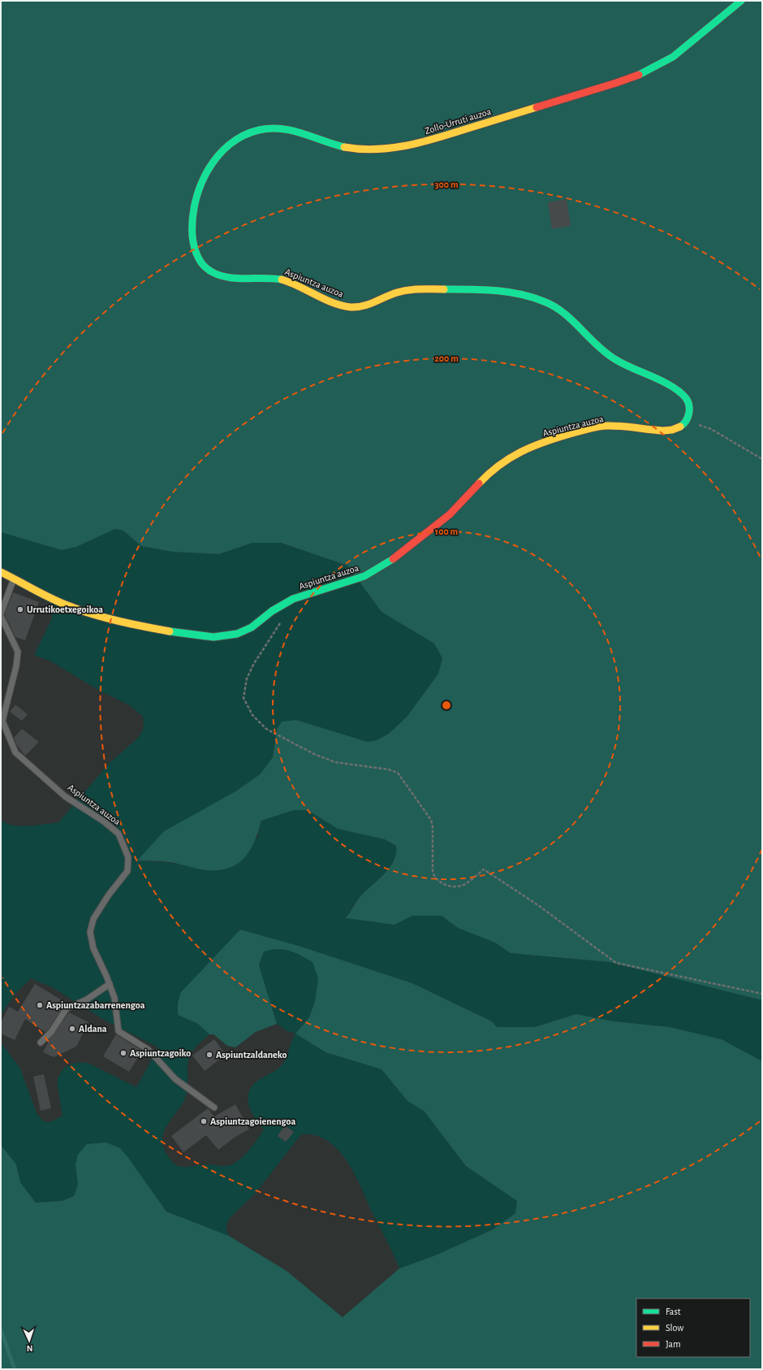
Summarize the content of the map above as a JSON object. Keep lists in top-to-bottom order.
{
  "streets": {
    "street": ["Zollo-Urruti auzoa", "Aspiuntza auzoa"]
  },
  "crossings": [
    ["Zollo-Urruti auzoa", "Aspiuntza auzoa"]
  ],
  "places": [
    "Urrutikoetxegoikoa",
    "Aspiuntzazabarrenengoa",
    "Aldana",
    "Aspiuntzagoiko",
    "Aspiuntzaldaneko",
    "Aspiuntzagoienengoa"
  ],
  "legend": ["Fast", "Slow", "Jam"],
  "north": "bottom",
  "rings": ["300 m", "200 m", "100 m"]
}
